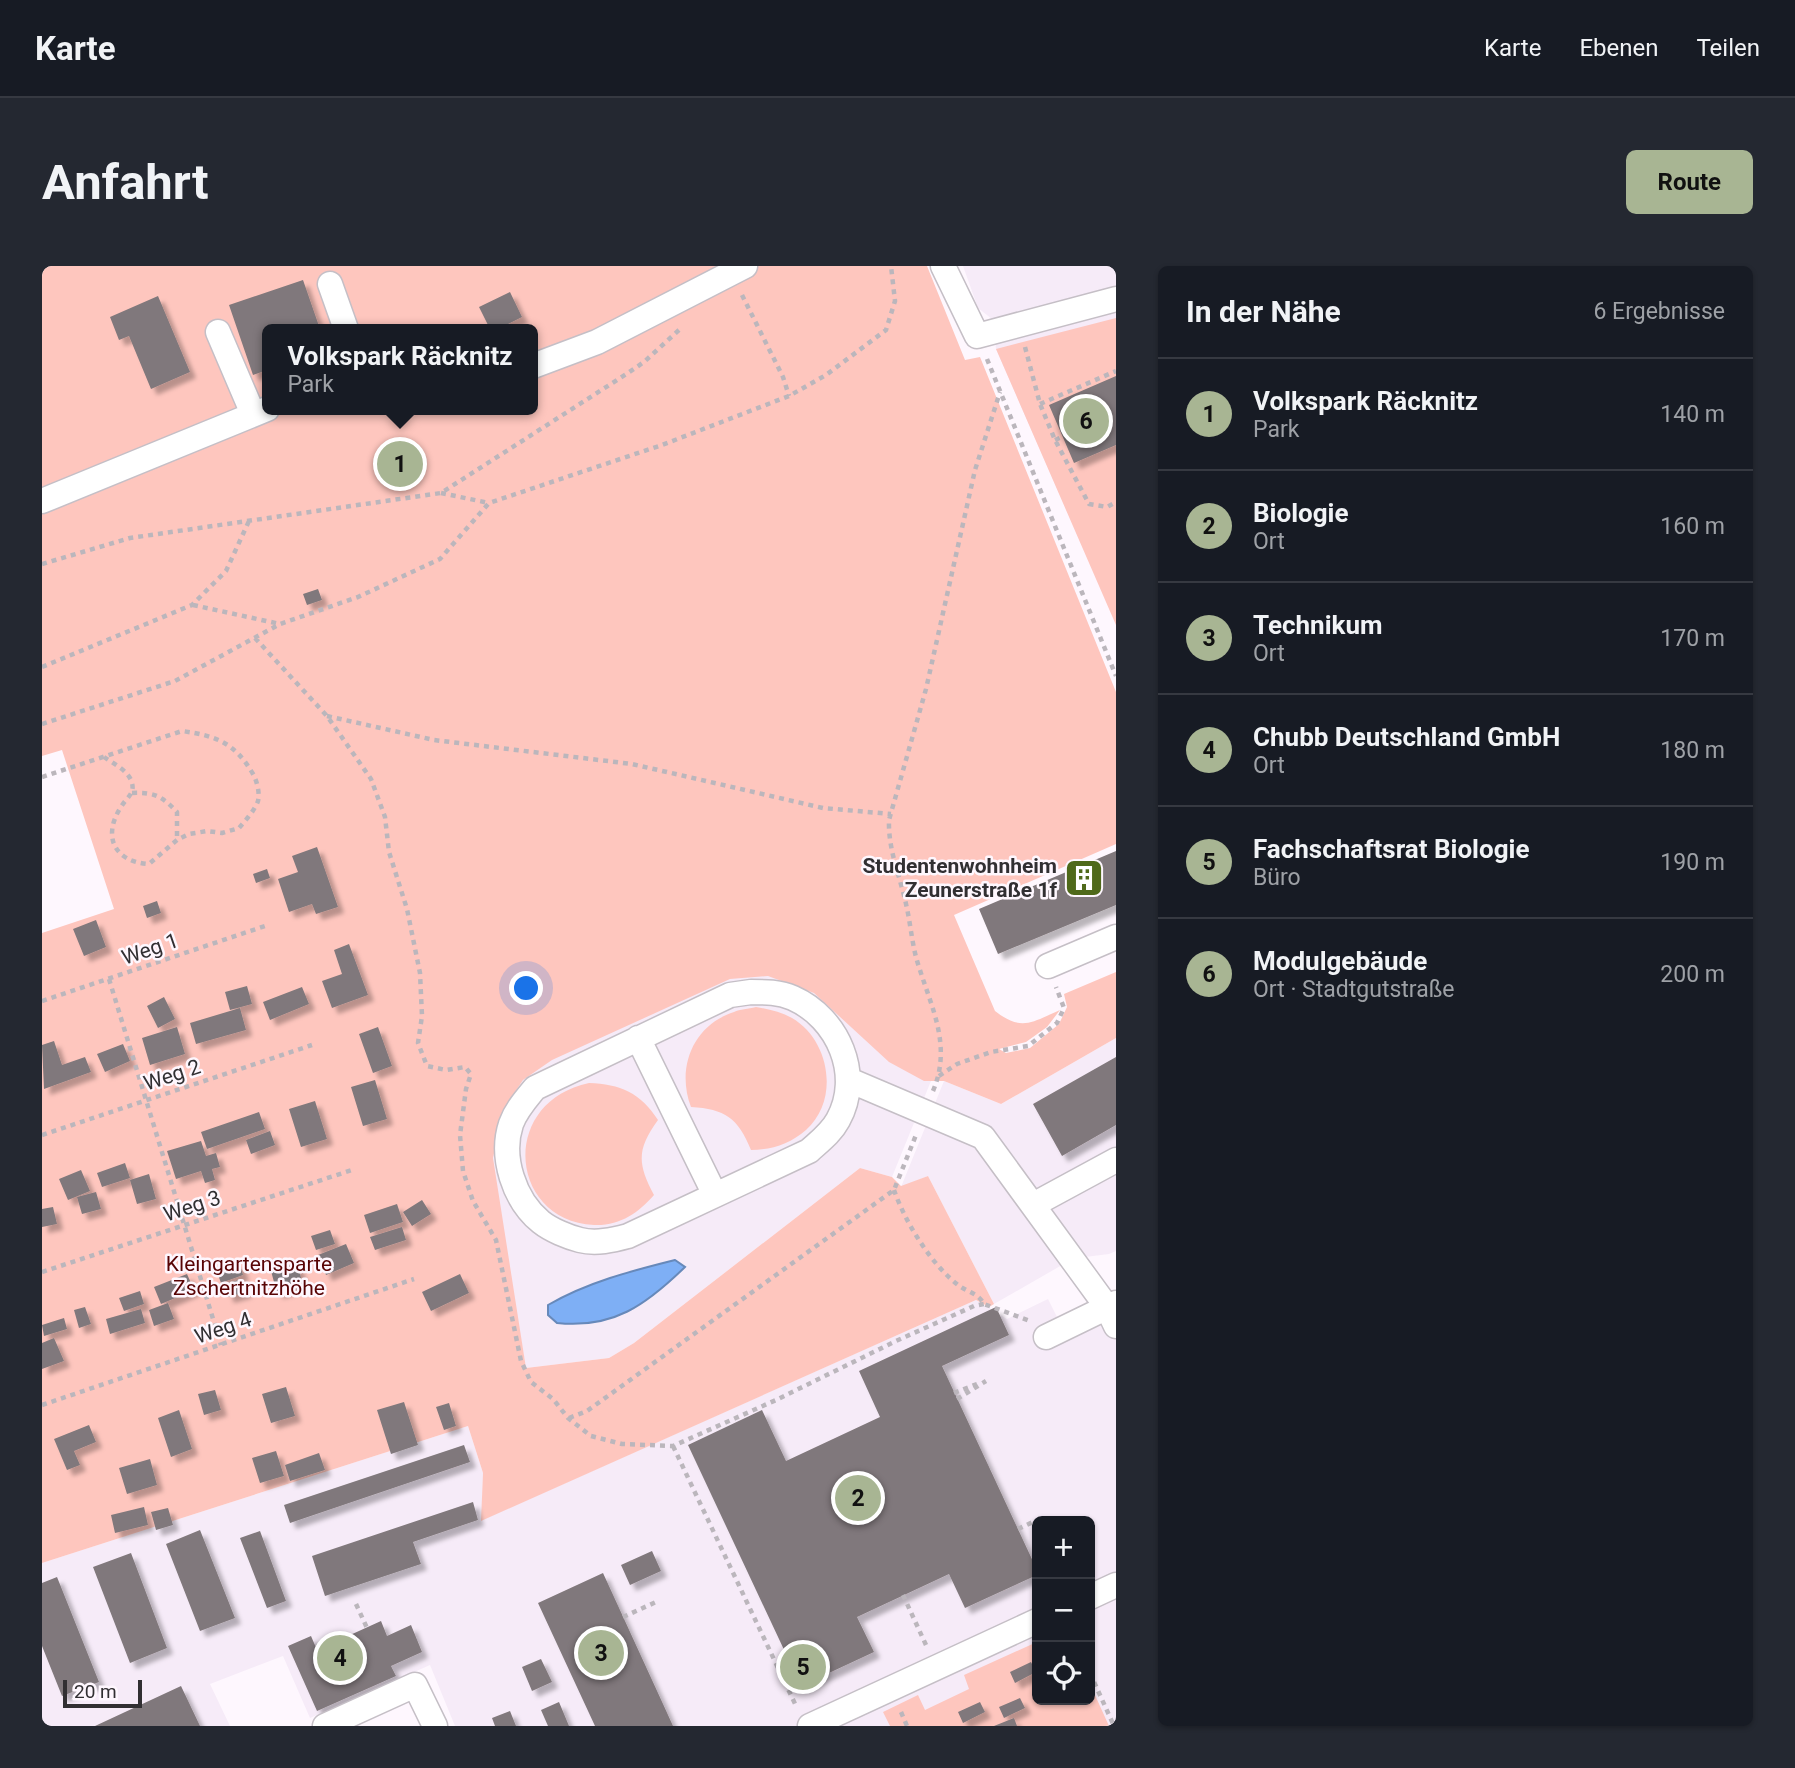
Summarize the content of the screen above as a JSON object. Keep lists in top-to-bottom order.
{
  "streets": {
    "path": [
      "Weg 1",
      "Weg 2",
      "Weg 3",
      "Weg 4"
    ]
  },
  "parks": ["Kleingartensparte Zschertnitzhöhe"],
  "places": {
    "building": ["Studentenwohnheim Zeunerstraße 1f"]
  },
  "scale_bar": "20 m",
  "page": {
    "header": "Karte",
    "nav": ["Karte", "Ebenen", "Teilen"],
    "buttons": "Route",
    "title": "Anfahrt",
    "heading": ["In der Nähe", "6 Ergebnisse"],
    "popup": ["Volkspark Räcknitz", "Park"],
    "list": [
      {
        "mark": "1",
        "name": "Volkspark Räcknitz",
        "note": "Park",
        "value": "140 m"
      },
      {
        "mark": "2",
        "name": "Biologie",
        "note": "Ort",
        "value": "160 m"
      },
      {
        "mark": "3",
        "name": "Technikum",
        "note": "Ort",
        "value": "170 m"
      },
      {
        "mark": "4",
        "name": "Chubb Deutschland GmbH",
        "note": "Ort",
        "value": "180 m"
      },
      {
        "mark": "5",
        "name": "Fachschaftsrat Biologie",
        "note": "Büro",
        "value": "190 m"
      },
      {
        "mark": "6",
        "name": "Modulgebäude",
        "note": "Ort · Stadtgutstraße",
        "value": "200 m"
      }
    ],
    "pins": [
      "6",
      "1",
      "2",
      "3",
      "4",
      "5"
    ],
    "map_buttons": ["+", "−"],
    "scale": "20 m"
  }
}
